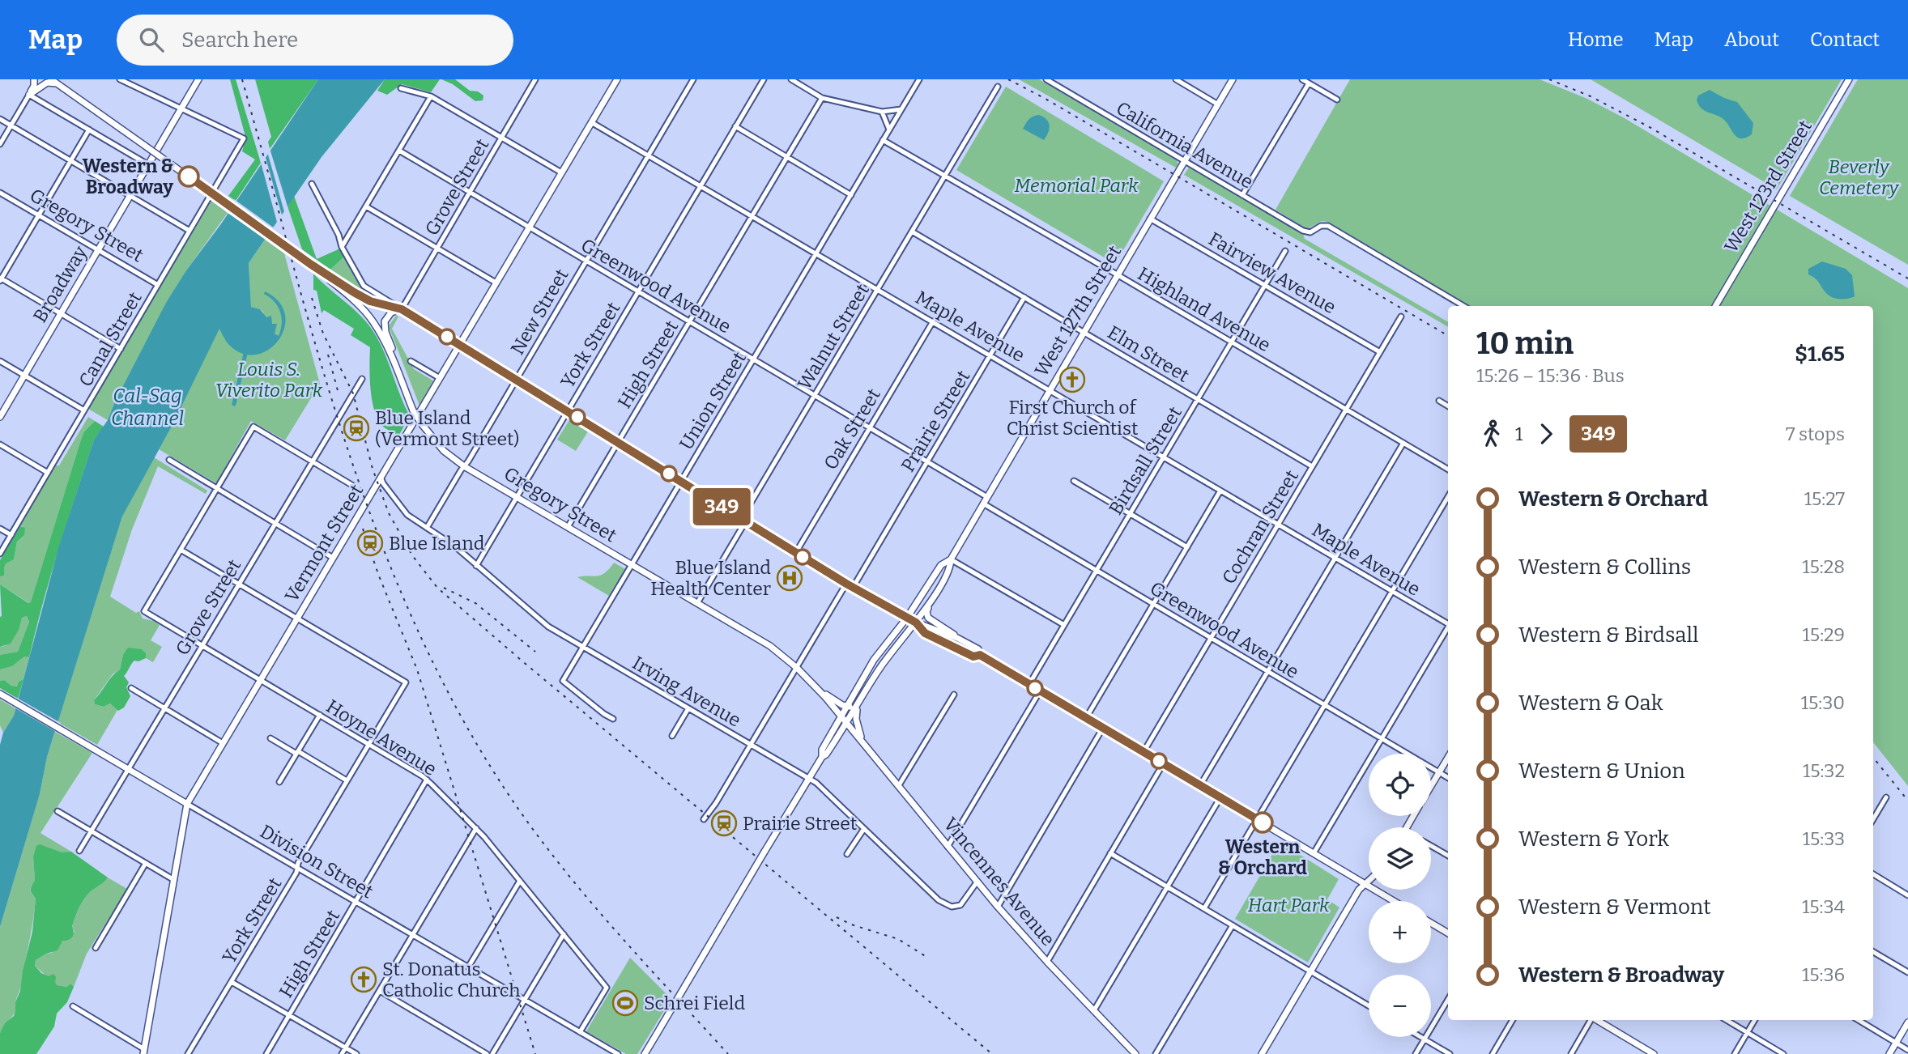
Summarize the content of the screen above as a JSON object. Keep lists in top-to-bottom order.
{
  "streets": {
    "main road": [
      "West 123rd Street",
      "Gregory Street",
      "Broadway",
      "West 127th Street",
      "Vermont Street",
      "Division Street",
      "Vincennes Avenue"
    ],
    "street": [
      "California Avenue",
      "Grove Street",
      "Fairview Avenue",
      "Greenwood Avenue",
      "Highland Avenue",
      "New Street",
      "Maple Avenue",
      "Walnut Street",
      "Canal Street",
      "York Street",
      "Elm Street",
      "High Street",
      "Union Street",
      "Prairie Street",
      "Oak Street",
      "Birdsall Street",
      "Cochran Street",
      "Irving Avenue",
      "Hoyne Avenue"
    ]
  },
  "crossings": [
    ["California Avenue", "West 127th Street"],
    ["Grove Street", "Greenwood Avenue"],
    ["Grove Street", "Hoyne Avenue"],
    ["Grove Street", "Division Street"],
    ["Gregory Street", "Broadway"],
    ["Gregory Street", "West 127th Street"],
    ["Gregory Street", "New Street"],
    ["Gregory Street", "Walnut Street"],
    ["Gregory Street", "Canal Street"],
    ["Gregory Street", "York Street"],
    ["Gregory Street", "High Street"],
    ["Gregory Street", "Union Street"],
    ["Gregory Street", "Vincennes Avenue"],
    ["Fairview Avenue", "West 127th Street"],
    ["Fairview Avenue", "Birdsall Street"],
    ["Fairview Avenue", "Cochran Street"],
    ["Broadway", "Canal Street"],
    ["Greenwood Avenue", "West 127th Street"],
    ["Greenwood Avenue", "New Street"],
    ["Greenwood Avenue", "Walnut Street"],
    ["Greenwood Avenue", "York Street"],
    ["Greenwood Avenue", "High Street"],
    ["Greenwood Avenue", "Union Street"],
    ["Greenwood Avenue", "Prairie Street"],
    ["Greenwood Avenue", "Oak Street"],
    ["Greenwood Avenue", "Birdsall Street"],
    ["Greenwood Avenue", "Cochran Street"],
    ["Greenwood Avenue", "Vermont Street"],
    ["Highland Avenue", "West 127th Street"],
    ["Highland Avenue", "Walnut Street"],
    ["Highland Avenue", "Union Street"],
    ["Highland Avenue", "Birdsall Street"],
    ["Highland Avenue", "Cochran Street"],
    ["West 127th Street", "Maple Avenue"],
    ["West 127th Street", "Elm Street"],
    ["West 127th Street", "Irving Avenue"],
    ["West 127th Street", "Vincennes Avenue"],
    ["New Street", "Maple Avenue"],
    ["New Street", "Irving Avenue"],
    ["Maple Avenue", "Walnut Street"],
    ["Maple Avenue", "York Street"],
    ["Maple Avenue", "High Street"],
    ["Maple Avenue", "Union Street"],
    ["Maple Avenue", "Prairie Street"],
    ["Maple Avenue", "Oak Street"],
    ["Maple Avenue", "Birdsall Street"],
    ["Maple Avenue", "Cochran Street"],
    ["Maple Avenue", "Vermont Street"],
    ["Walnut Street", "Elm Street"],
    ["York Street", "Vermont Street"],
    ["York Street", "Irving Avenue"],
    ["York Street", "Hoyne Avenue"],
    ["York Street", "Division Street"],
    ["Elm Street", "Prairie Street"],
    ["Elm Street", "Birdsall Street"],
    ["Elm Street", "Cochran Street"],
    ["High Street", "Hoyne Avenue"],
    ["High Street", "Division Street"],
    ["Union Street", "Irving Avenue"],
    ["Vermont Street", "Irving Avenue"],
    ["Vermont Street", "Hoyne Avenue"],
    ["Vermont Street", "Division Street"],
    ["Irving Avenue", "Vincennes Avenue"],
    ["Hoyne Avenue", "Division Street"]
  ],
  "water": ["Cal-Sag Channel"],
  "parks": [
    "Beverly Cemetery",
    "Memorial Park",
    "Louis S. Viverito Park",
    "Hart Park"
  ],
  "places": {
    "other": ["Western & Broadway", "Western & Orchard"],
    "church": ["First Church of Christ Scientist", "St. Donatus Catholic Church"],
    "station": ["Blue Island (Vermont Street)", "Blue Island", "Prairie Street"],
    "hospital": ["Blue Island Health Center"],
    "sports": ["Schrei Field"]
  },
  "lines": ["bus line 349"],
  "page": {
    "header": "Map",
    "search": "Search here",
    "nav": [
      "Home",
      "Map",
      "About",
      "Contact"
    ],
    "on_map": "349",
    "heading": ["10 min", "15:26 – 15:36 · Bus", "$1.65"],
    "legs": ["1", "349", "7 stops"],
    "list": [
      {
        "name": "Western & Orchard",
        "value": "15:27"
      },
      {
        "name": "Western & Collins",
        "value": "15:28"
      },
      {
        "name": "Western & Birdsall",
        "value": "15:29"
      },
      {
        "name": "Western & Oak",
        "value": "15:30"
      },
      {
        "name": "Western & Union",
        "value": "15:32"
      },
      {
        "name": "Western & York",
        "value": "15:33"
      },
      {
        "name": "Western & Vermont",
        "value": "15:34"
      },
      {
        "name": "Western & Broadway",
        "value": "15:36"
      }
    ],
    "map_buttons": ["+", "−"]
  }
}
